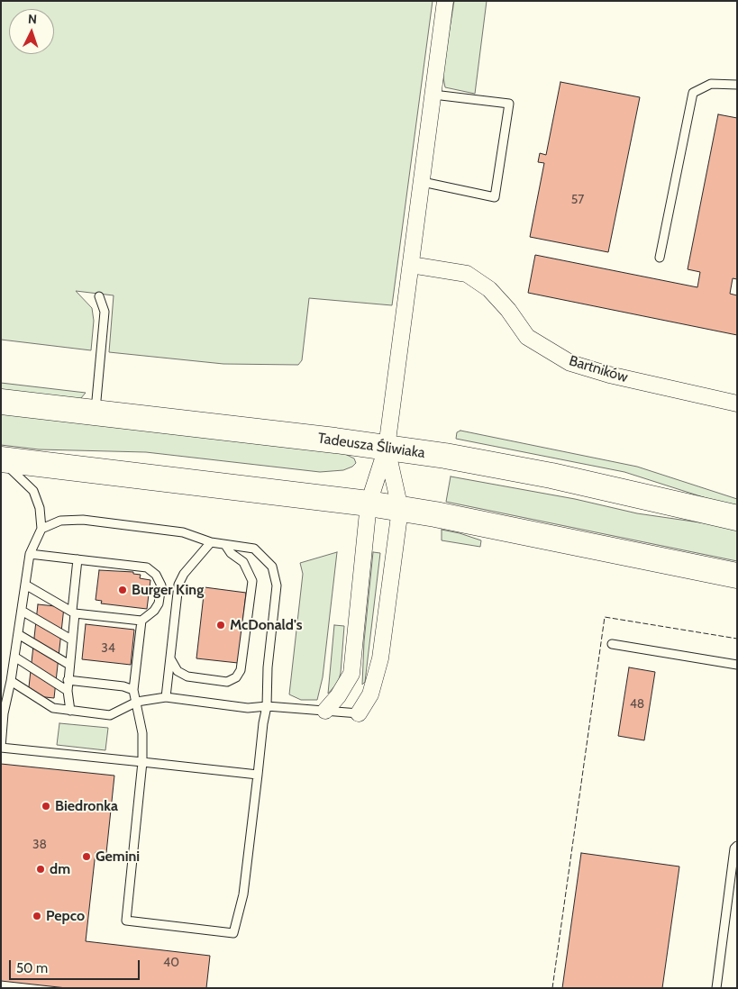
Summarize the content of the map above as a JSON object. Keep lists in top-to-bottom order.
{
  "streets": {
    "main road": ["Tadeusza Śliwiaka"],
    "street": ["Bartników"]
  },
  "places": [
    "Burger King",
    "McDonald's",
    "Biedronka",
    "Gemini",
    "dm",
    "Pepco"
  ],
  "house_numbers": [
    "57",
    "34",
    "48",
    "38",
    "40"
  ],
  "scale_bar": "50 m",
  "north": "top"
}
